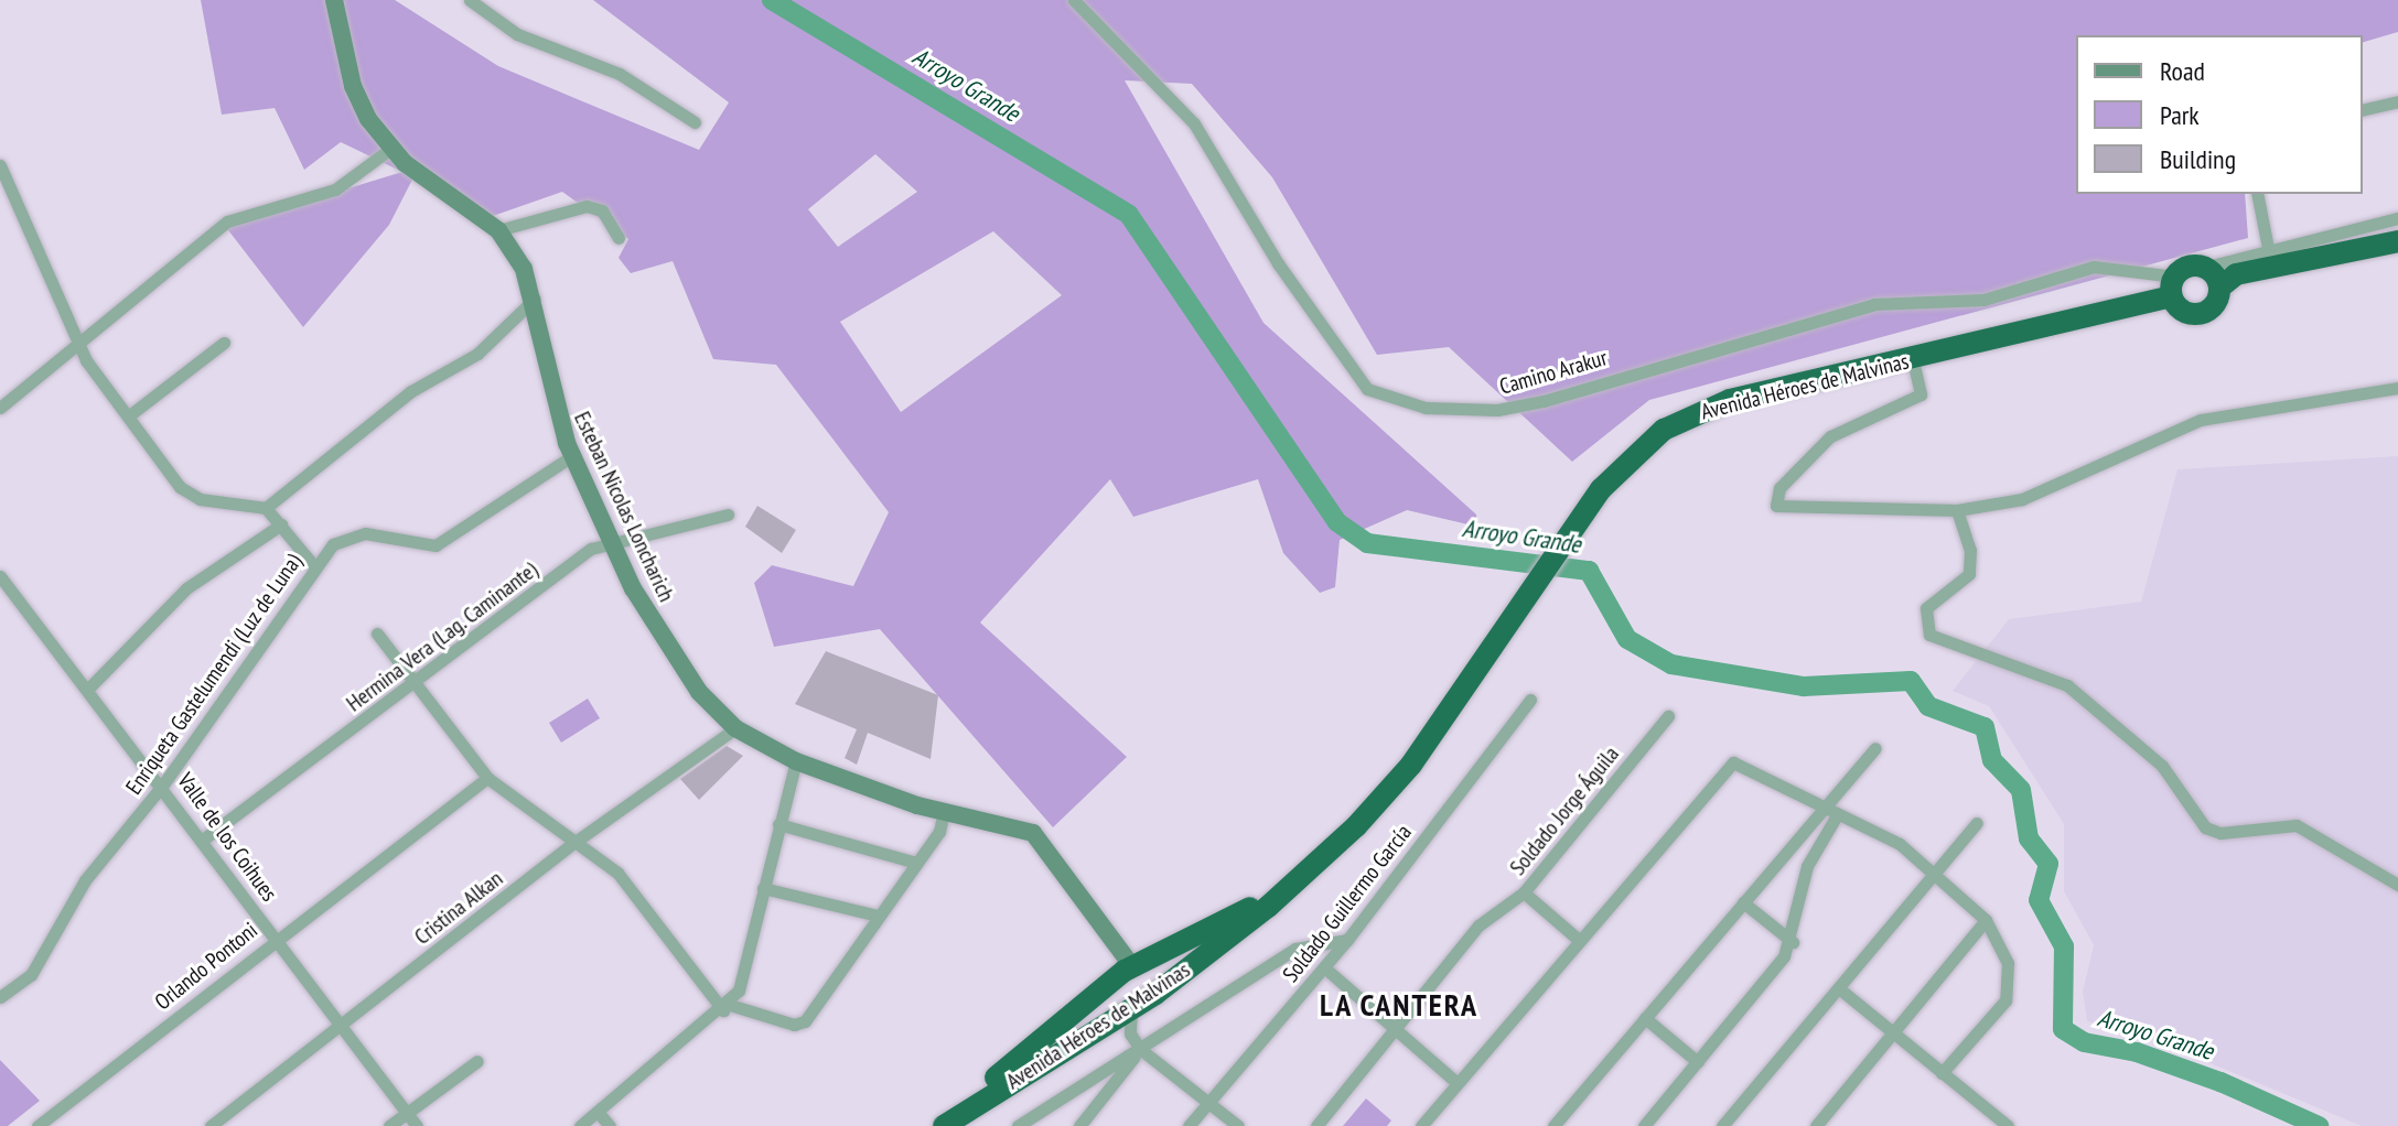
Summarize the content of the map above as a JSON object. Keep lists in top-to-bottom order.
{
  "streets": {
    "highway": ["Avenida Héroes de Malvinas"],
    "street": [
      "Camino Arakur",
      "Esteban Nicolas Loncharich",
      "Hermina Vera (Lag. Caminante)",
      "Enriqueta Gastelumendi (Luz de Luna)",
      "Soldado Jorge Águila",
      "Valle de los Coihues",
      "Soldado Guillermo García",
      "Cristina Alkan",
      "Orlando Pontoni"
    ]
  },
  "crossings": [
    ["Camino Arakur", "Avenida Héroes de Malvinas"],
    ["Avenida Héroes de Malvinas", "Esteban Nicolas Loncharich"],
    ["Esteban Nicolas Loncharich", "Hermina Vera (Lag. Caminante)"],
    ["Esteban Nicolas Loncharich", "Enriqueta Gastelumendi (Luz de Luna)"],
    ["Esteban Nicolas Loncharich", "Cristina Alkan"],
    ["Hermina Vera (Lag. Caminante)", "Valle de los Coihues"],
    ["Enriqueta Gastelumendi (Luz de Luna)", "Valle de los Coihues"],
    ["Valle de los Coihues", "Cristina Alkan"],
    ["Valle de los Coihues", "Orlando Pontoni"]
  ],
  "districts": ["LA CANTERA"],
  "water": ["Arroyo Grande"],
  "legend": ["Road", "Park", "Building"]
}
